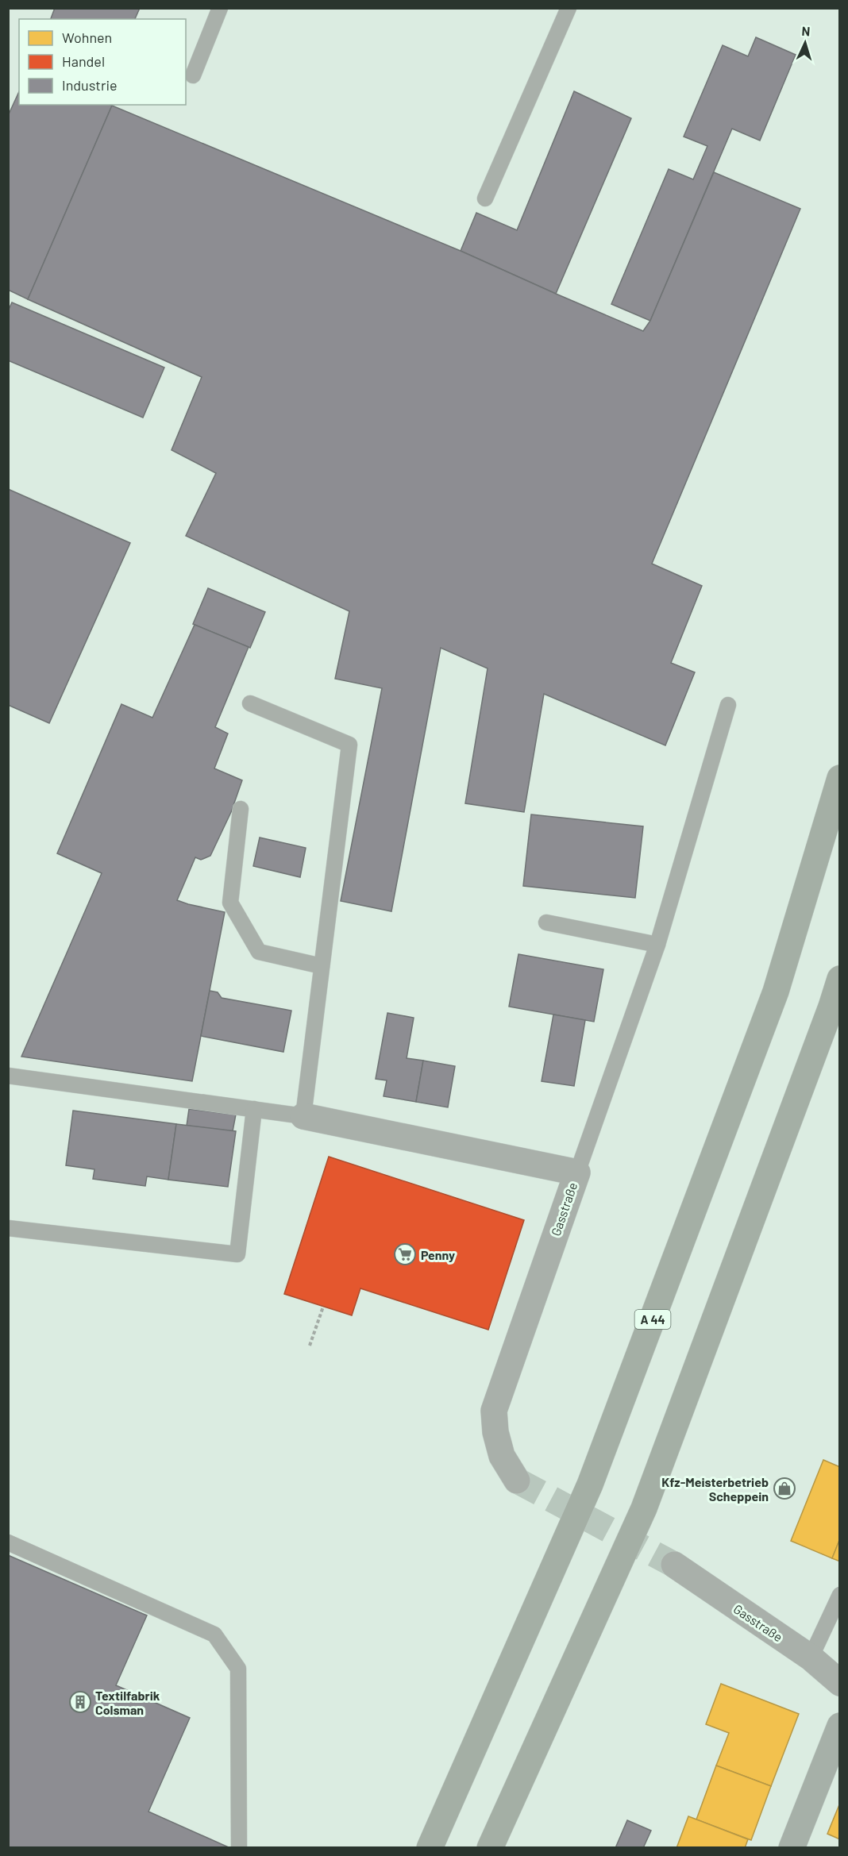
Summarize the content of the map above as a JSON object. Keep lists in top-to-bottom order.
{
  "streets": {
    "highway": ["A 44"],
    "street": ["Gasstraße"]
  },
  "places": {
    "supermarket": ["Penny"],
    "shop": ["Kfz-Meisterbetrieb Scheppein"],
    "building": ["Textilfabrik Colsman"]
  },
  "legend": ["Wohnen", "Handel", "Industrie"],
  "north": "top"
}
